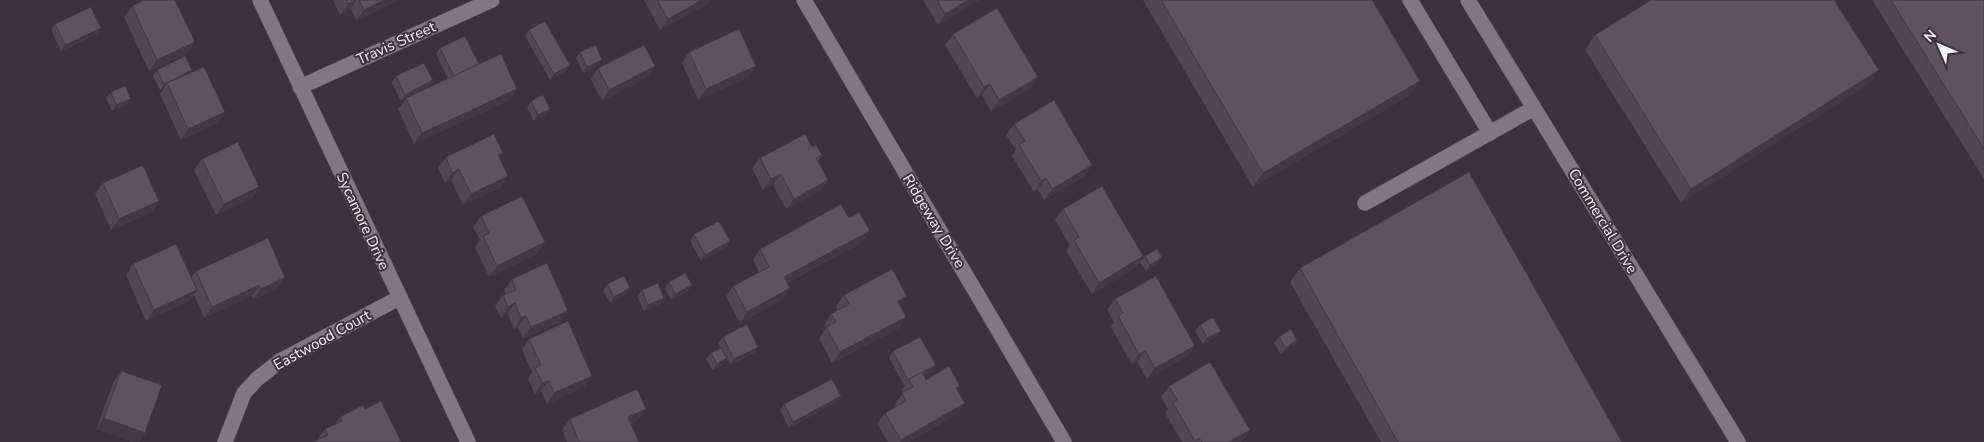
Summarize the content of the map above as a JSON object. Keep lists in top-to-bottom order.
{
  "streets": {
    "street": [
      "Travis Street",
      "Sycamore Drive",
      "Ridgeway Drive",
      "Commercial Drive",
      "Eastwood Court"
    ]
  },
  "crossings": [
    ["Travis Street", "Sycamore Drive"],
    ["Sycamore Drive", "Eastwood Court"]
  ],
  "north": "top left"
}
